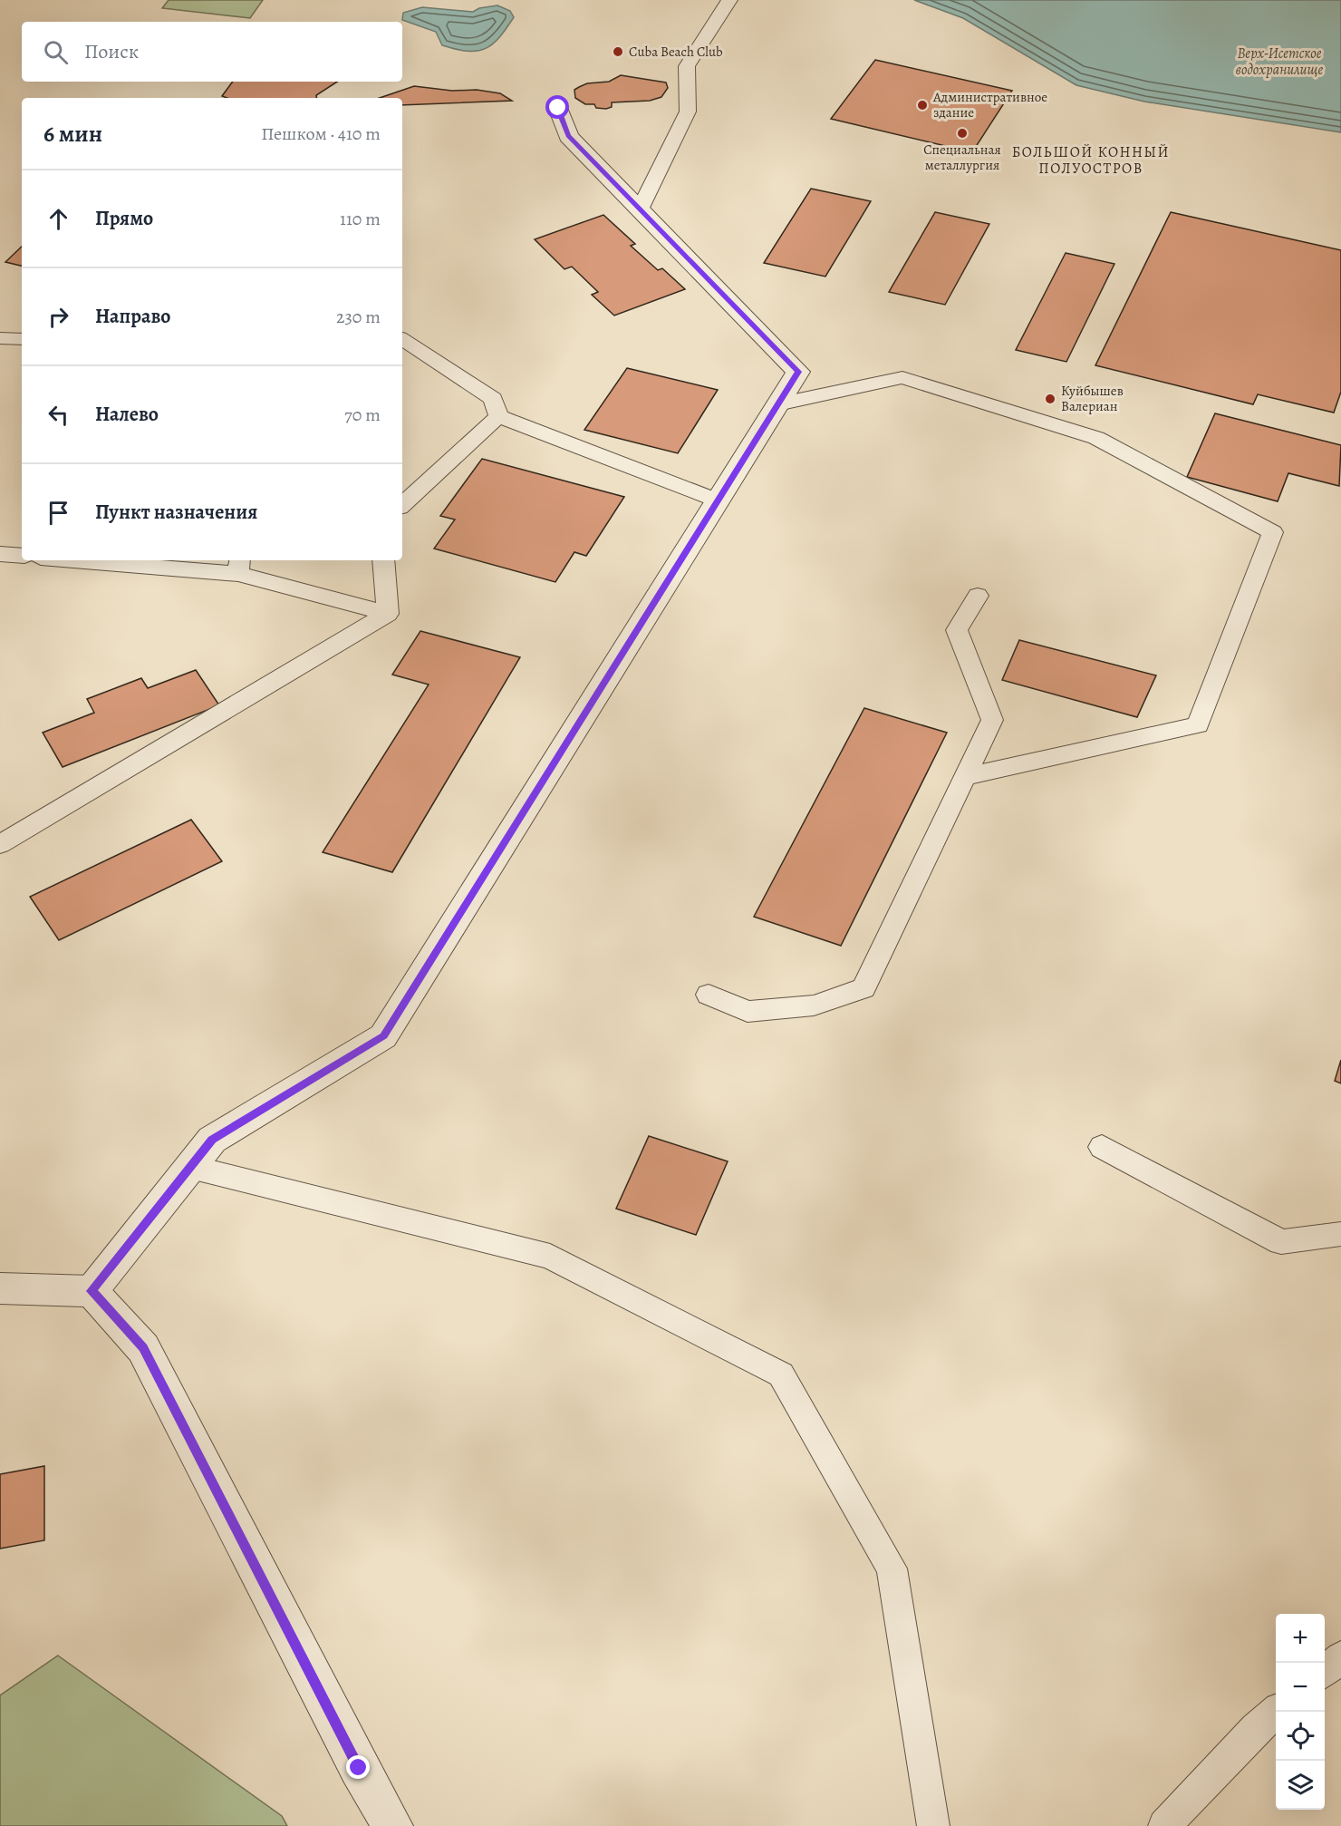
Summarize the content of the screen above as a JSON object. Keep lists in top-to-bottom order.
{
  "districts": ["БОЛЬШОЙ КОННЫЙ ПОЛУОСТРОВ"],
  "water": ["Верх-Исетское водохранилище"],
  "places": [
    "Cuba Beach Club",
    "Административное здание",
    "Специальная металлургия",
    "Куйбышев Валериан"
  ],
  "page": {
    "search": "Поиск",
    "heading": ["6 мин", "Пешком · 410 m"],
    "list": [
      ["Прямо", "110 m"],
      ["Направо", "230 m"],
      ["Налево", "70 m"],
      "Пункт назначения"
    ],
    "map_buttons": ["+", "−"]
  }
}
